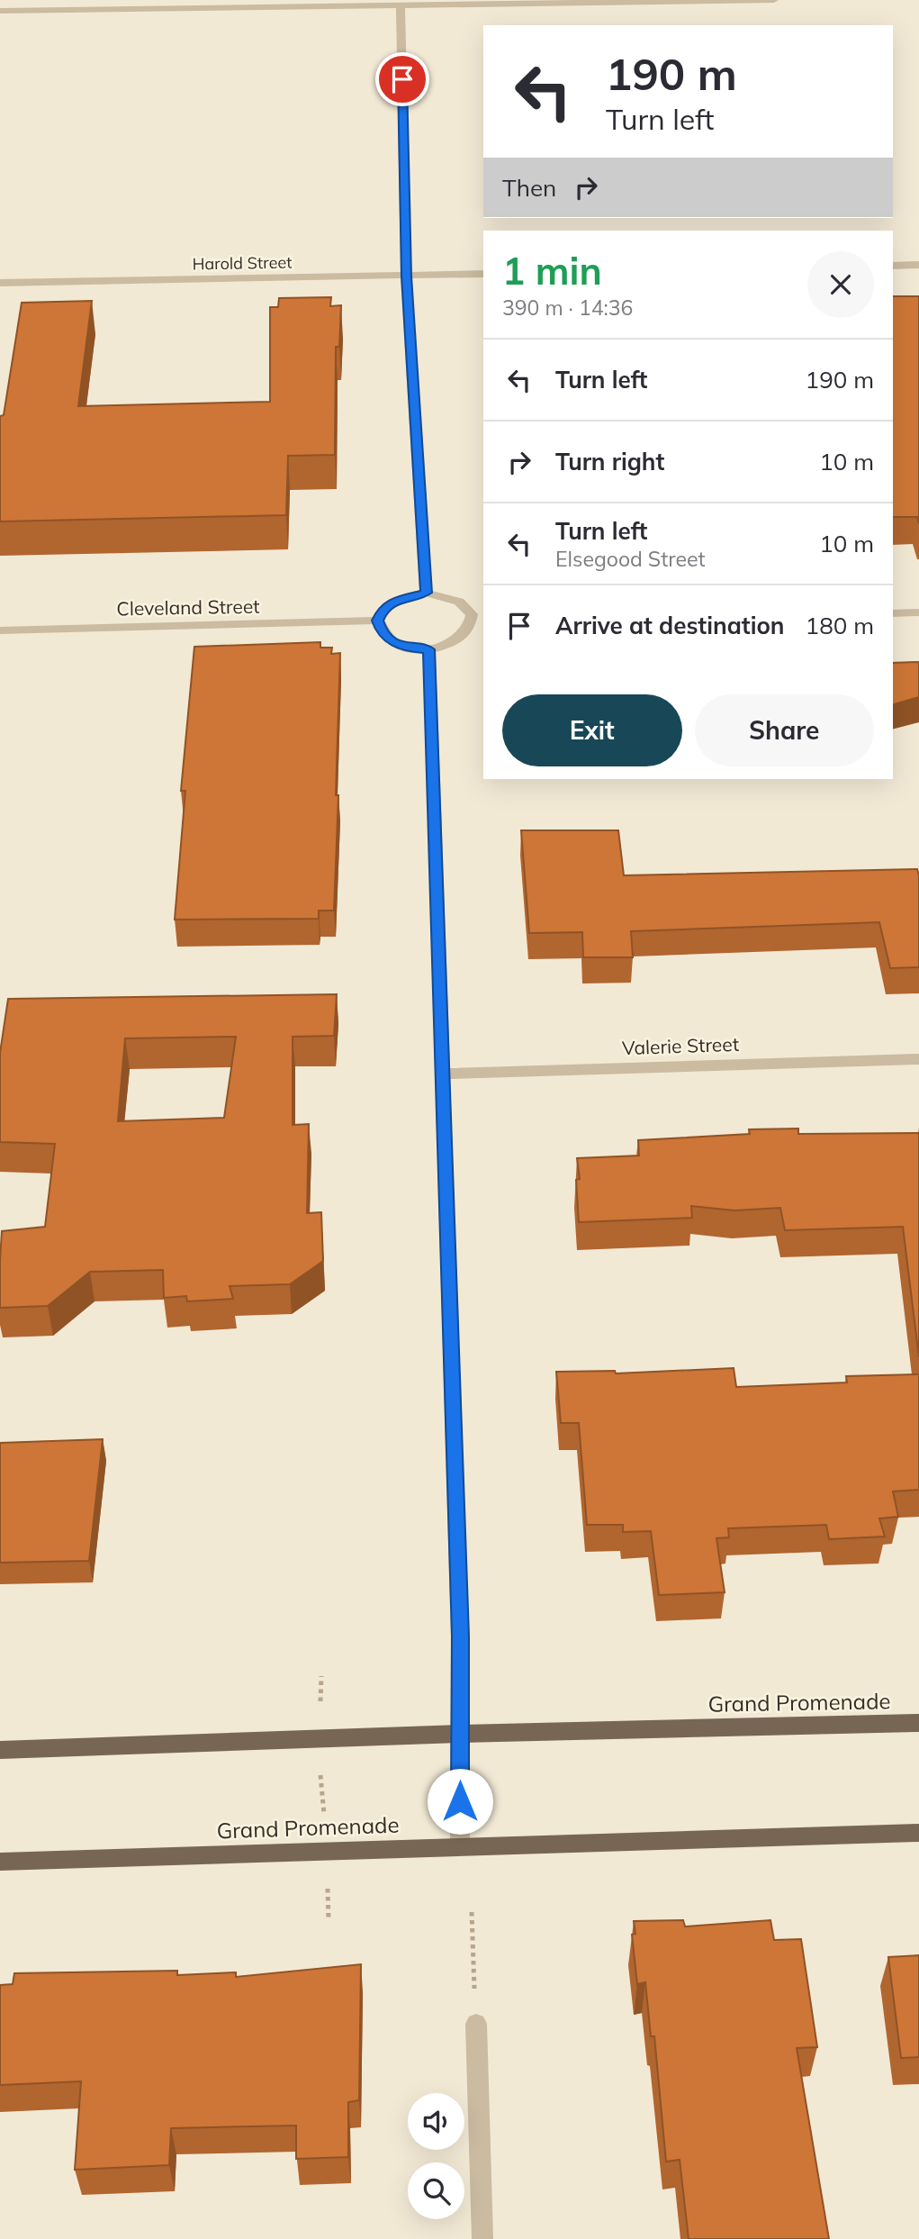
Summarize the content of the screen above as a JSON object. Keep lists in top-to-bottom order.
{
  "streets": {
    "main road": ["Grand Promenade"],
    "street": ["Harold Street", "Cleveland Street", "Valerie Street"]
  },
  "page": {
    "turn": ["190 m", "Turn left"],
    "then": "Then",
    "heading": ["1 min", "390 m · 14:36"],
    "list": [
      {
        "name": "Turn left",
        "value": "190 m"
      },
      {
        "name": "Turn right",
        "value": "10 m"
      },
      {
        "name": "Turn left",
        "note": "Elsegood Street",
        "value": "10 m"
      },
      {
        "name": "Arrive at destination",
        "value": "180 m"
      }
    ],
    "buttons": ["Exit", "Share"]
  }
}
